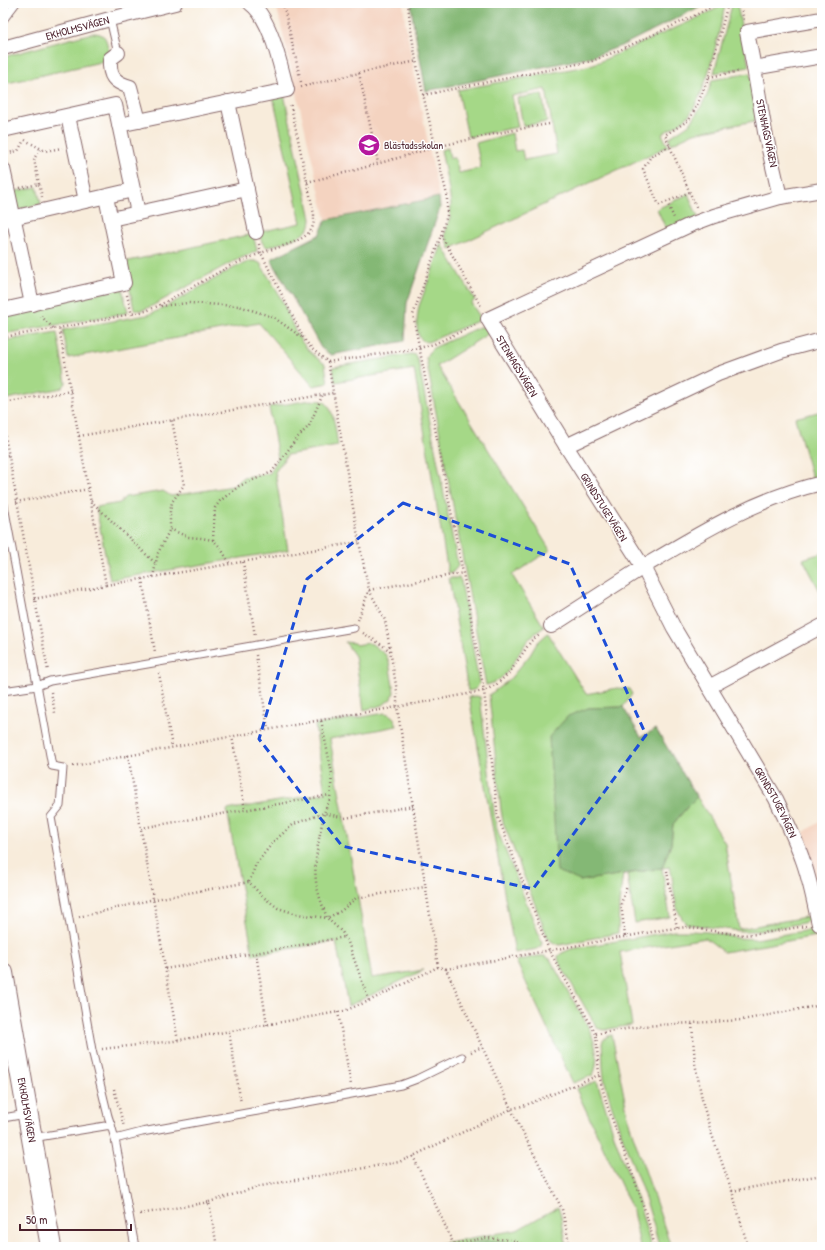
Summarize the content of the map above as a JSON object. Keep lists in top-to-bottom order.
{
  "streets": {
    "street": ["EKHOLMSVÄGEN", "STENHAGSVÄGEN", "GRINDSTUGEVÄGEN"]
  },
  "crossings": [
    ["STENHAGSVÄGEN", "GRINDSTUGEVÄGEN"]
  ],
  "places": {
    "school or university": ["Blästadsskolan"]
  },
  "scale_bar": "50 m"
}
